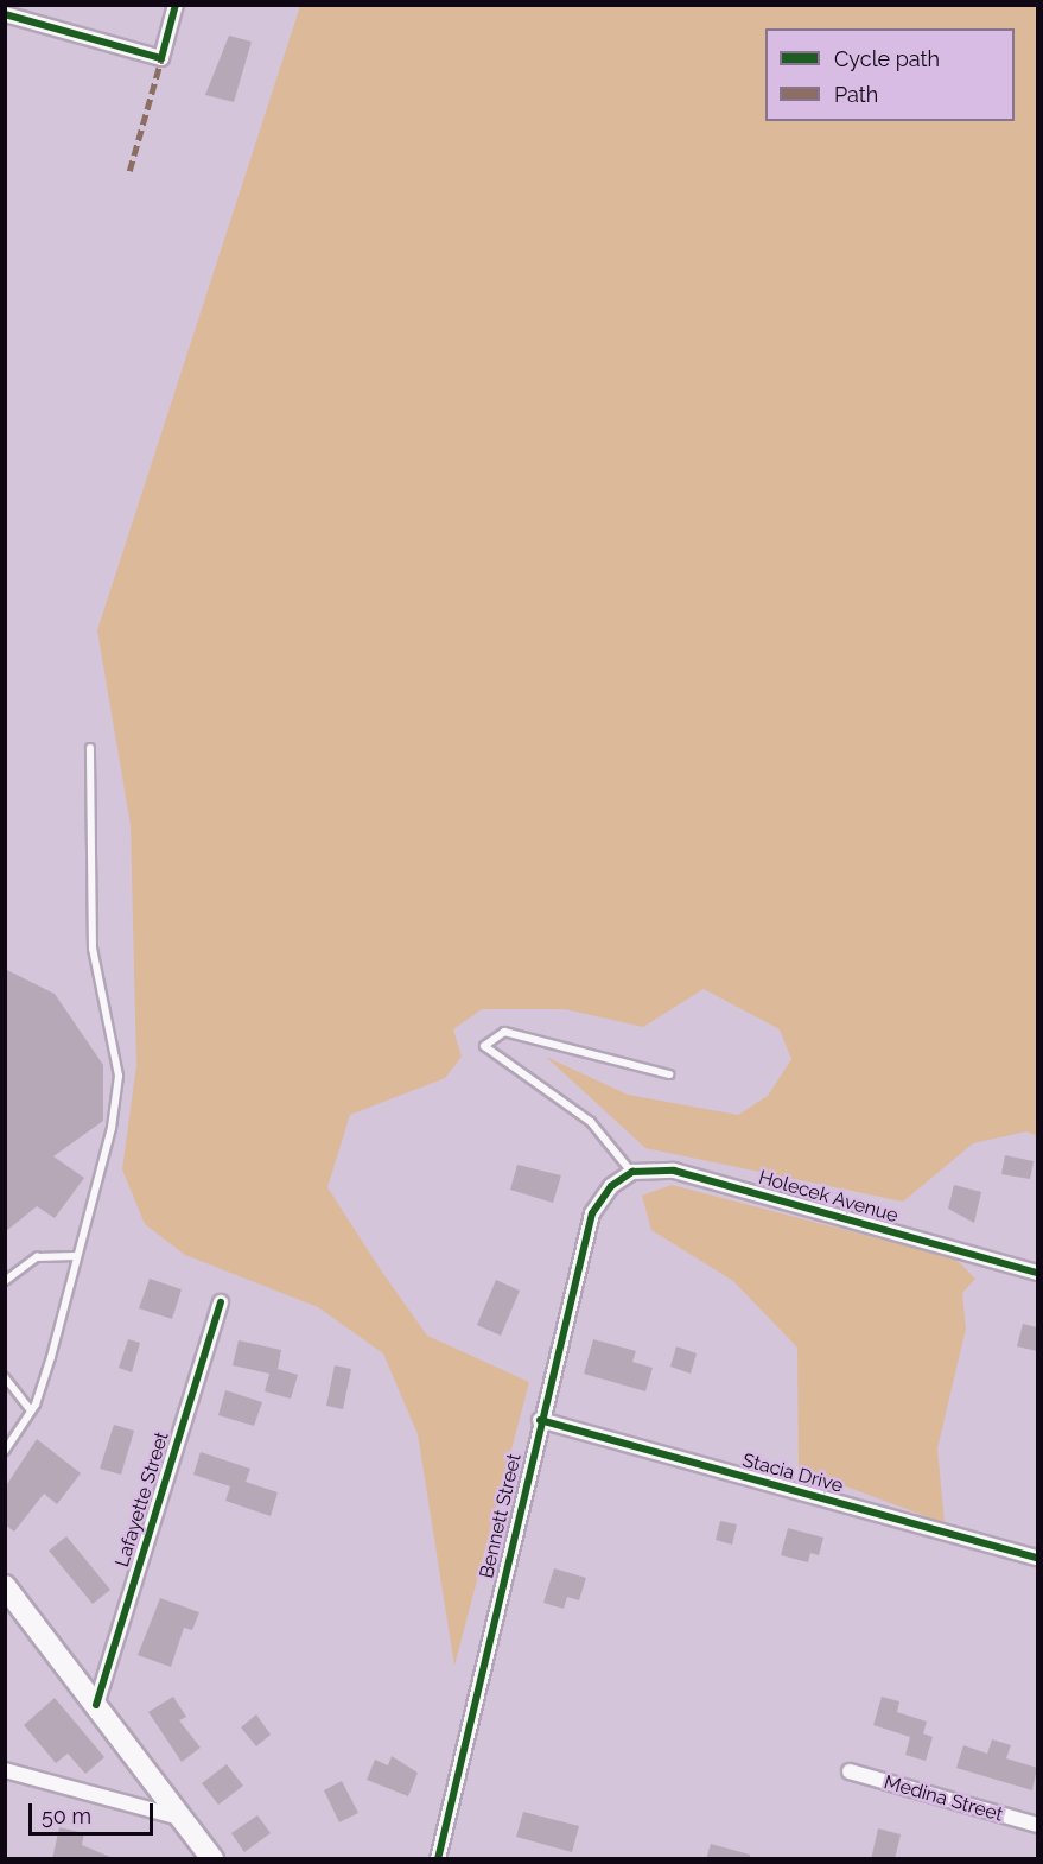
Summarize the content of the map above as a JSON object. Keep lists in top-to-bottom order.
{
  "streets": {
    "street": [
      "Holecek Avenue",
      "Stacia Drive",
      "Lafayette Street",
      "Bennett Street",
      "Medina Street"
    ]
  },
  "crossings": [
    ["Holecek Avenue", "Bennett Street"],
    ["Stacia Drive", "Bennett Street"]
  ],
  "legend": ["Cycle path", "Path"],
  "scale_bar": "50 m"
}
